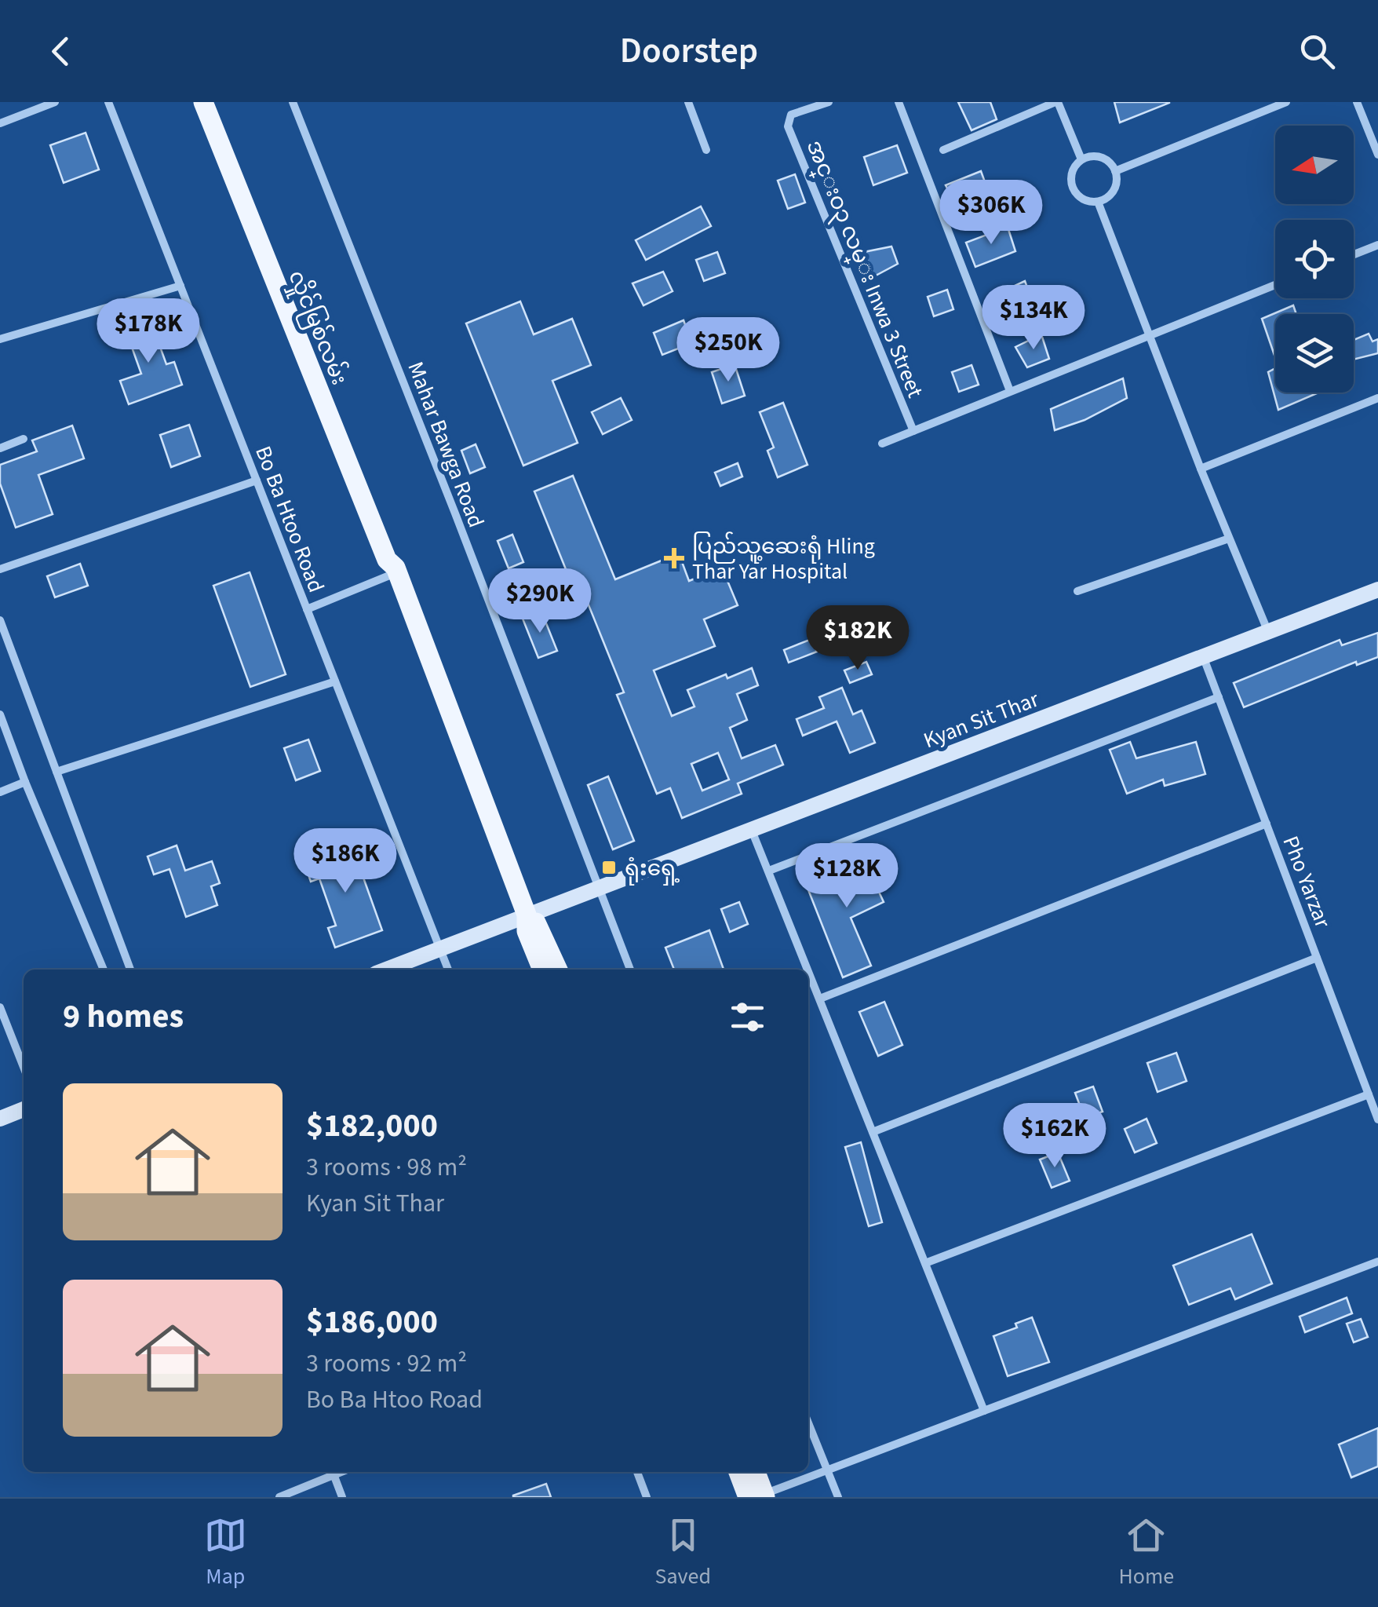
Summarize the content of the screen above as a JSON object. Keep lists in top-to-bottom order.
{
  "streets": {
    "main road": ["လှိုင်မြစ်လမ်း", "Kyan Sit Thar"],
    "street": [
      "အင္းဝ၃ လမ္း Inwa 3 Street",
      "Mahar Bawga Road",
      "Bo Ba Htoo Road",
      "Pho Yarzar"
    ]
  },
  "crossings": [
    ["လှိုင်မြစ်လမ်း", "Kyan Sit Thar"],
    ["Mahar Bawga Road", "Kyan Sit Thar"],
    ["Bo Ba Htoo Road", "Kyan Sit Thar"],
    ["Kyan Sit Thar", "Pho Yarzar"]
  ],
  "places": {
    "health": ["ပြည်သူ့ဆေးရုံ Hling Thar Yar Hospital"],
    "transit": ["ရုံးရှေ့"]
  },
  "north": "left",
  "page": {
    "header": "Doorstep",
    "price": [
      "$306K",
      "$134K",
      "$178K",
      "$250K",
      "$290K",
      "$182K",
      "$186K",
      "$128K",
      "$162K"
    ],
    "heading": "9 homes",
    "list": [
      {
        "name": "$182,000",
        "note": "3 rooms · 98 m² · Kyan Sit Thar"
      },
      {
        "name": "$186,000",
        "note": "3 rooms · 92 m² · Bo Ba Htoo Road"
      }
    ],
    "tabs": ["Map", "Saved", "Home"]
  }
}
